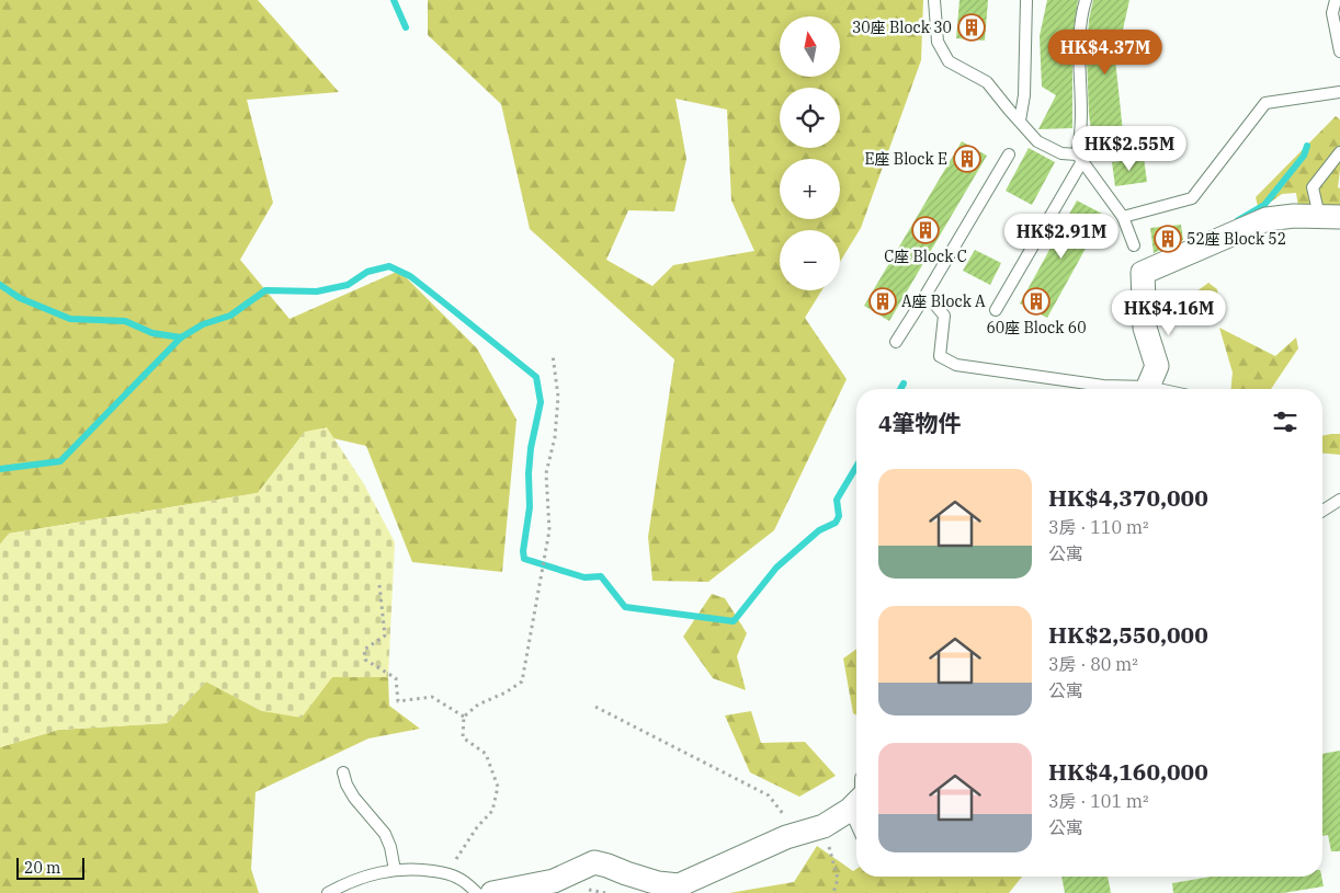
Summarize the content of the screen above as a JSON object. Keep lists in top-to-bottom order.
{
  "places": {
    "building": [
      "30座 Block 30",
      "E座 Block E",
      "C座 Block C",
      "52座 Block 52",
      "A座 Block A",
      "60座 Block 60"
    ]
  },
  "scale_bar": "20 m",
  "north": "top",
  "page": {
    "map_buttons": ["+", "−"],
    "price": [
      "HK$4.37M",
      "HK$2.55M",
      "HK$2.91M",
      "HK$4.16M"
    ],
    "heading": "4筆物件",
    "list": [
      {
        "name": "HK$4,370,000",
        "note": "3房 · 110 m² · 公寓"
      },
      {
        "name": "HK$2,550,000",
        "note": "3房 · 80 m² · 公寓"
      },
      {
        "name": "HK$4,160,000",
        "note": "3房 · 101 m² · 公寓"
      }
    ],
    "scale": "20 m"
  }
}
